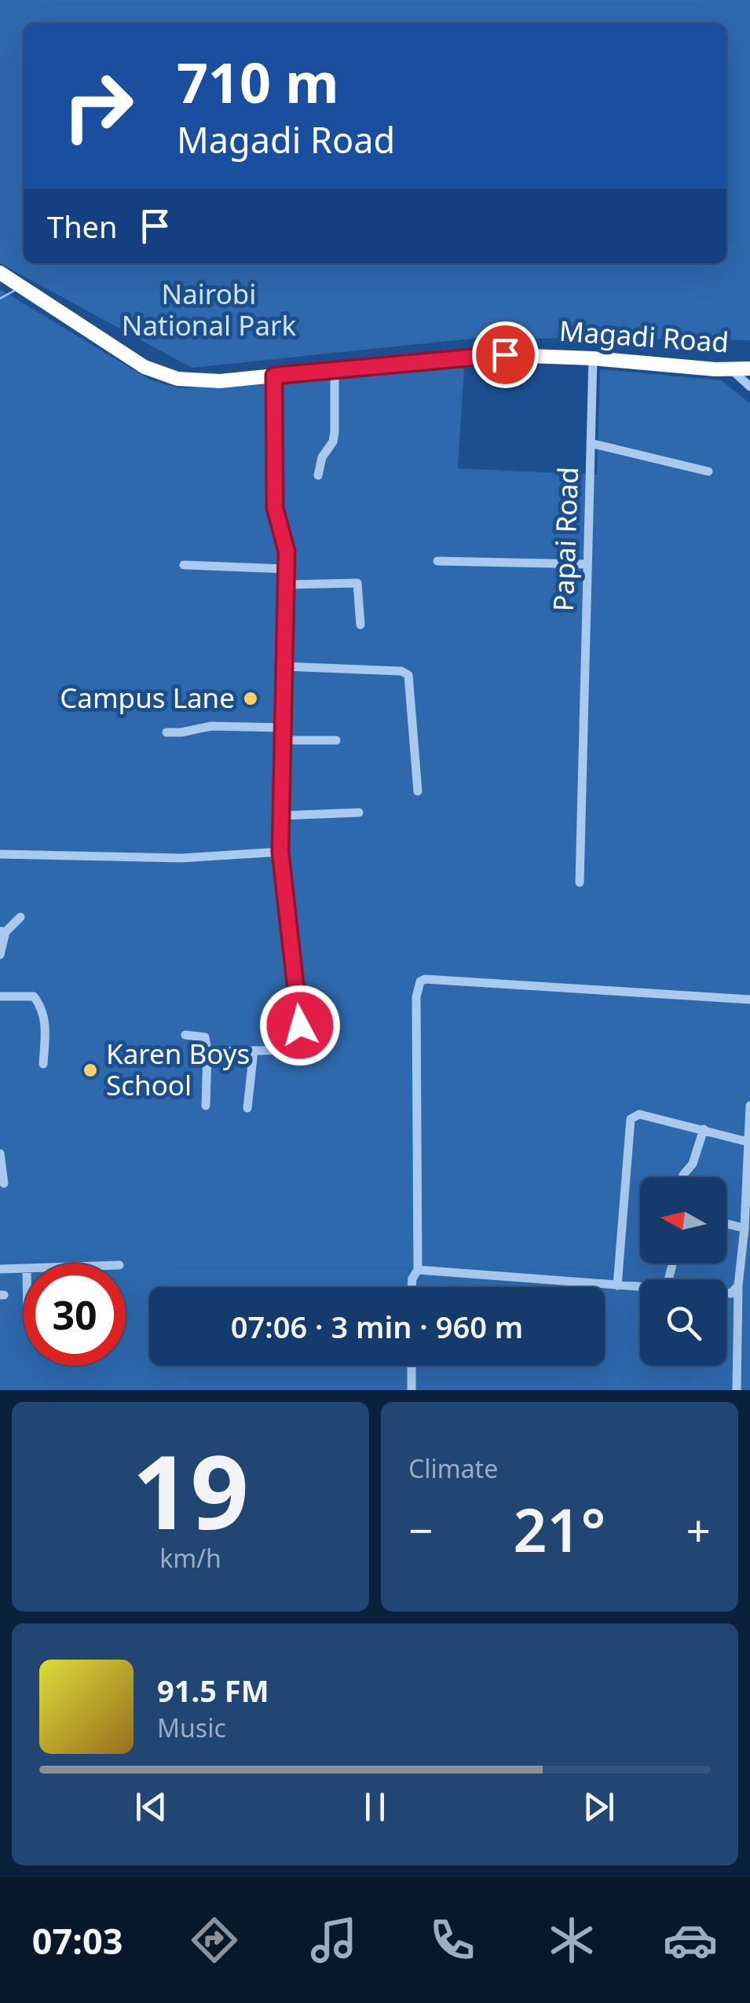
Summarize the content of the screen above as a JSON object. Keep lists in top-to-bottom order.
{
  "streets": {
    "highway": ["Magadi Road"],
    "street": ["Papai Road"]
  },
  "crossings": [
    ["Magadi Road", "Papai Road"]
  ],
  "parks": ["Nairobi National Park"],
  "places": ["Campus Lane", "Karen Boys School"],
  "north": "left",
  "page": {
    "turn": ["710 m", "Magadi Road"],
    "then": "Then",
    "limit": "30",
    "trip": "07:06 · 3 min · 960 m",
    "tile": [
      ["19", "km/h"],
      "Climate"
    ],
    "heat": ["−", "21°", "+"],
    "song": ["91.5 FM", "Music"],
    "tabs": "07:03"
  }
}
